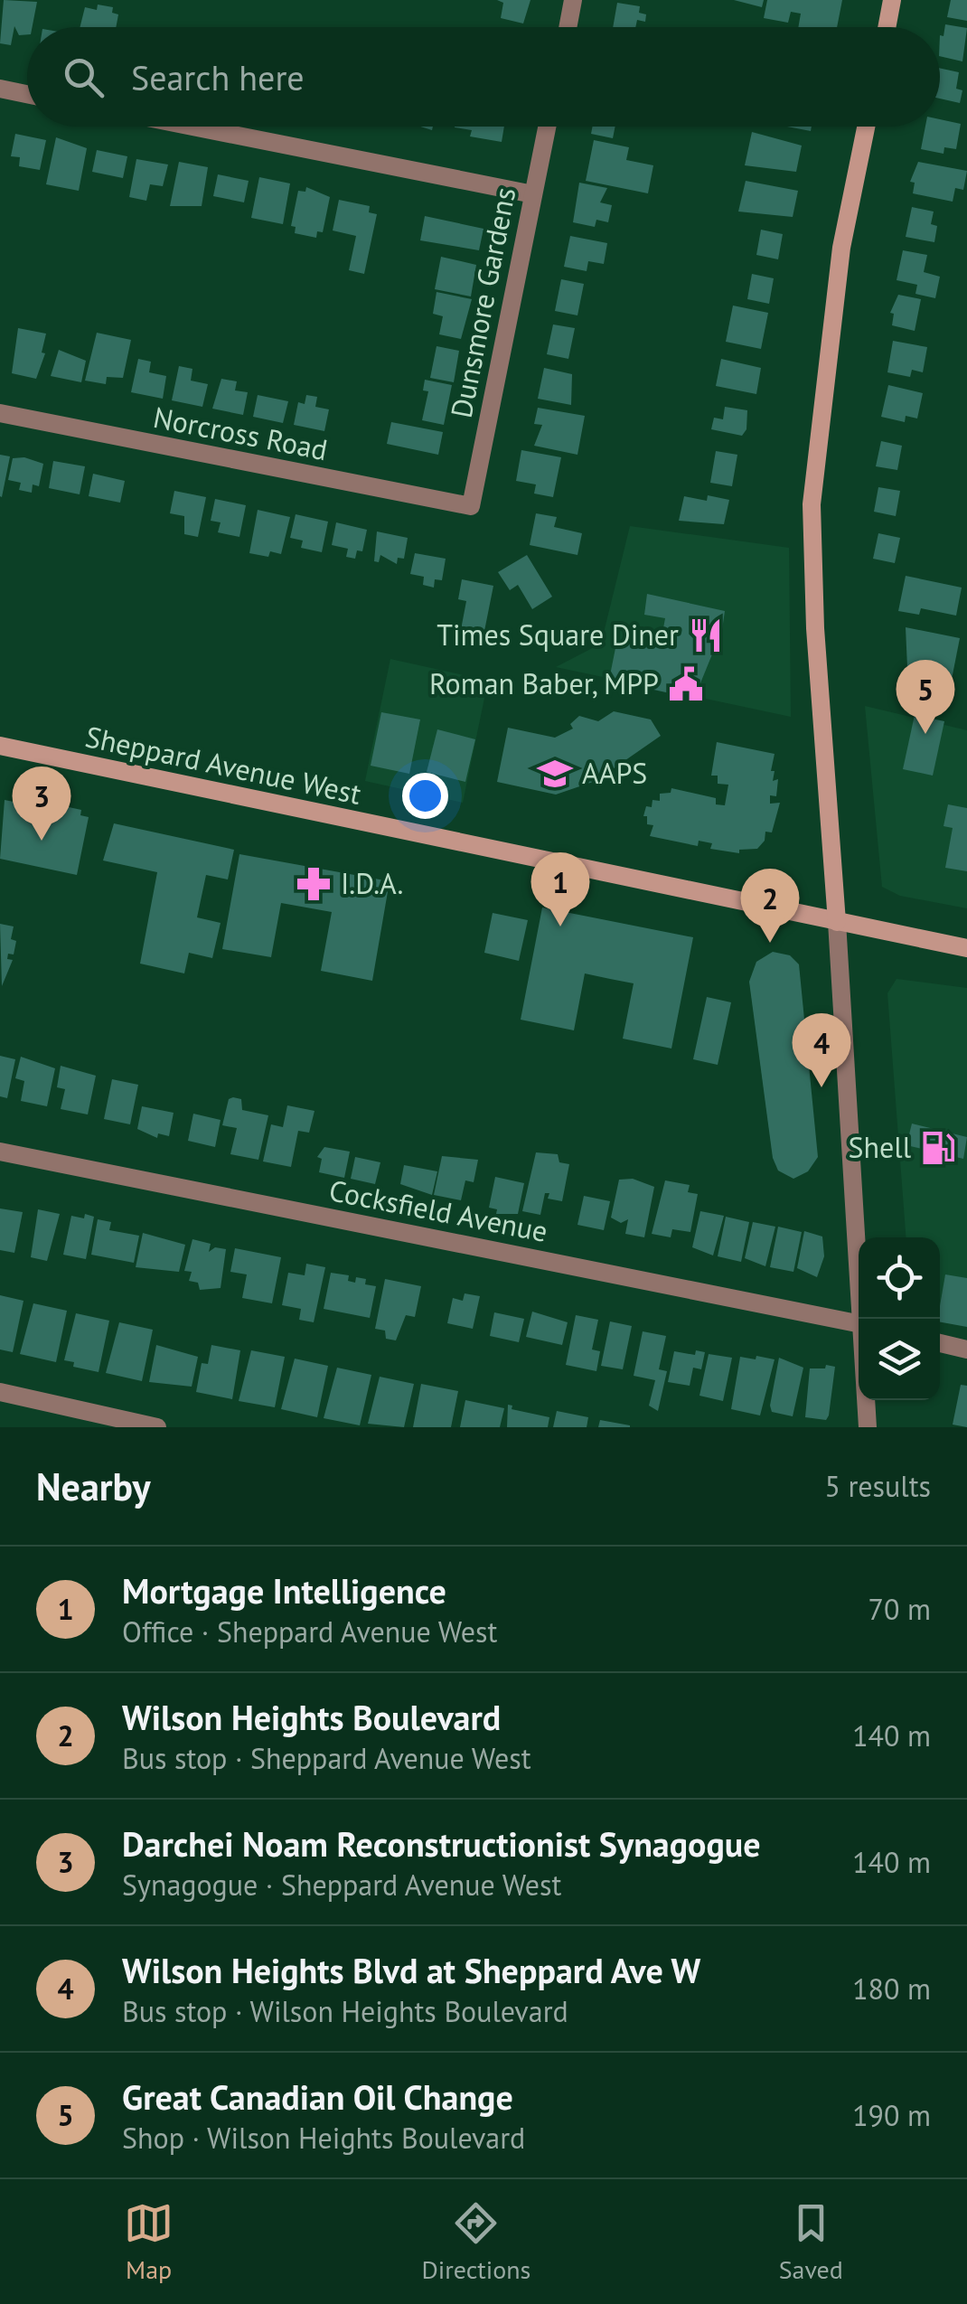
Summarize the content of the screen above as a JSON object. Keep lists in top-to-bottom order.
{
  "streets": {
    "main road": ["Sheppard Avenue West"],
    "street": ["Dunsmore Gardens", "Norcross Road", "Cocksfield Avenue"]
  },
  "crossings": [
    ["Dunsmore Gardens", "Norcross Road"]
  ],
  "places": {
    "restaurant": ["Times Square Diner"],
    "public building": ["Roman Baber, MPP"],
    "school or university": ["AAPS"],
    "pharmacy": ["I.D.A."],
    "fuel station": ["Shell"]
  },
  "page": {
    "search": "Search here",
    "pins": [
      "5",
      "3",
      "1",
      "2",
      "4"
    ],
    "heading": ["Nearby", "5 results"],
    "list": [
      {
        "mark": "1",
        "name": "Mortgage Intelligence",
        "note": "Office · Sheppard Avenue West",
        "value": "70 m"
      },
      {
        "mark": "2",
        "name": "Wilson Heights Boulevard",
        "note": "Bus stop · Sheppard Avenue West",
        "value": "140 m"
      },
      {
        "mark": "3",
        "name": "Darchei Noam Reconstructionist Synagogue",
        "note": "Synagogue · Sheppard Avenue West",
        "value": "140 m"
      },
      {
        "mark": "4",
        "name": "Wilson Heights Blvd at Sheppard Ave W",
        "note": "Bus stop · Wilson Heights Boulevard",
        "value": "180 m"
      },
      {
        "mark": "5",
        "name": "Great Canadian Oil Change",
        "note": "Shop · Wilson Heights Boulevard",
        "value": "190 m"
      }
    ],
    "nav": ["Map", "Directions", "Saved"]
  }
}
